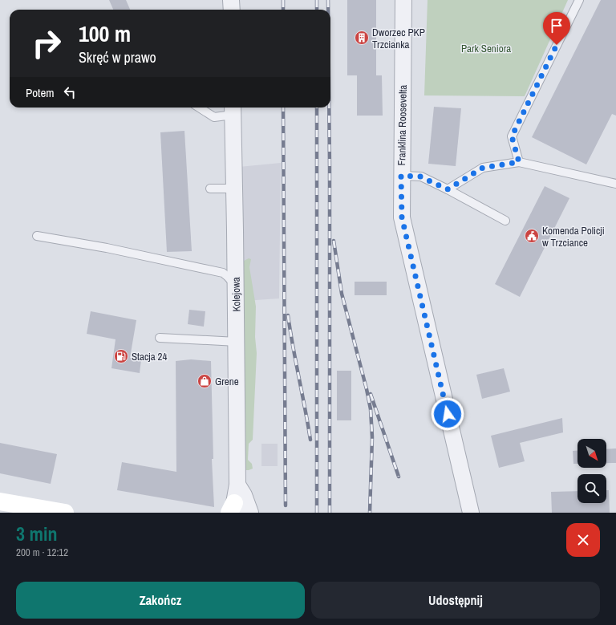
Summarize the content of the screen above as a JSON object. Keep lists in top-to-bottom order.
{
  "streets": {
    "street": ["Franklina Roosevelta", "Kolejowa"]
  },
  "parks": ["Park Seniora"],
  "places": {
    "building": ["Dworzec PKP Trzcianka"],
    "public building": ["Komenda Policji w Trzciance"],
    "fuel station": ["Stacja 24"],
    "shop": ["Grene"]
  },
  "north": "bottom right",
  "page": {
    "turn": ["100 m", "Skręć w prawo"],
    "then": "Potem",
    "heading": ["3 min", "200 m · 12:12"],
    "buttons": ["Zakończ", "Udostępnij"]
  }
}
